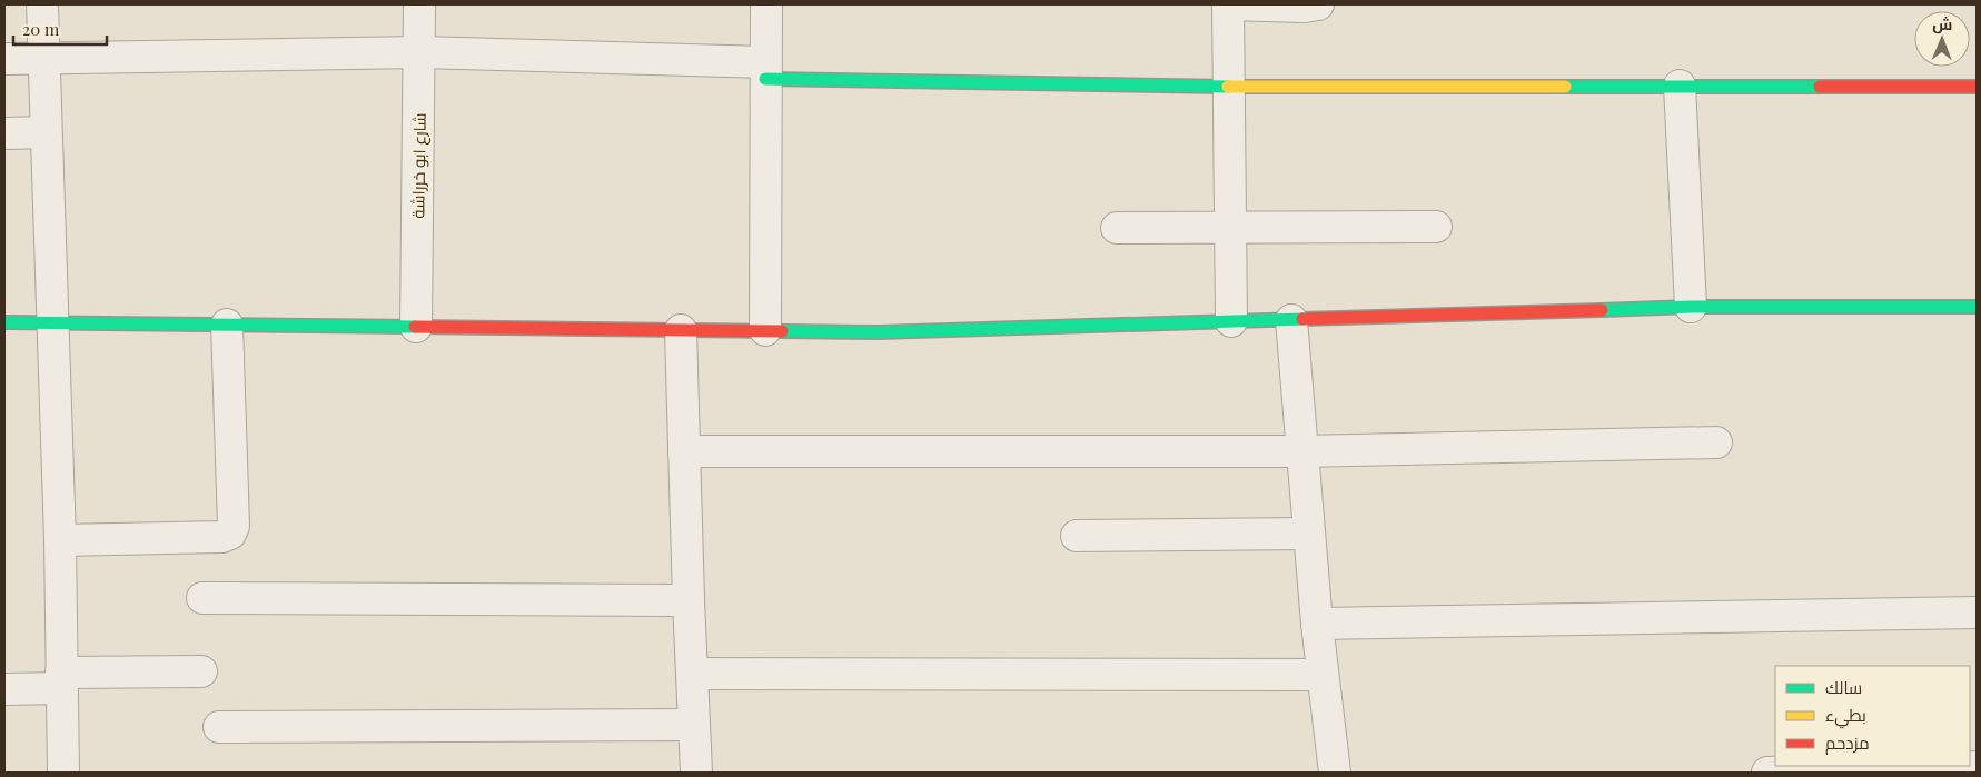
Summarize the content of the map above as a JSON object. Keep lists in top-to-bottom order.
{
  "streets": {
    "street": ["شارع ابو خرراشة"]
  },
  "legend": ["سالك", "بطيء", "مزدحم"],
  "scale_bar": "20 m",
  "north": "top"
}
